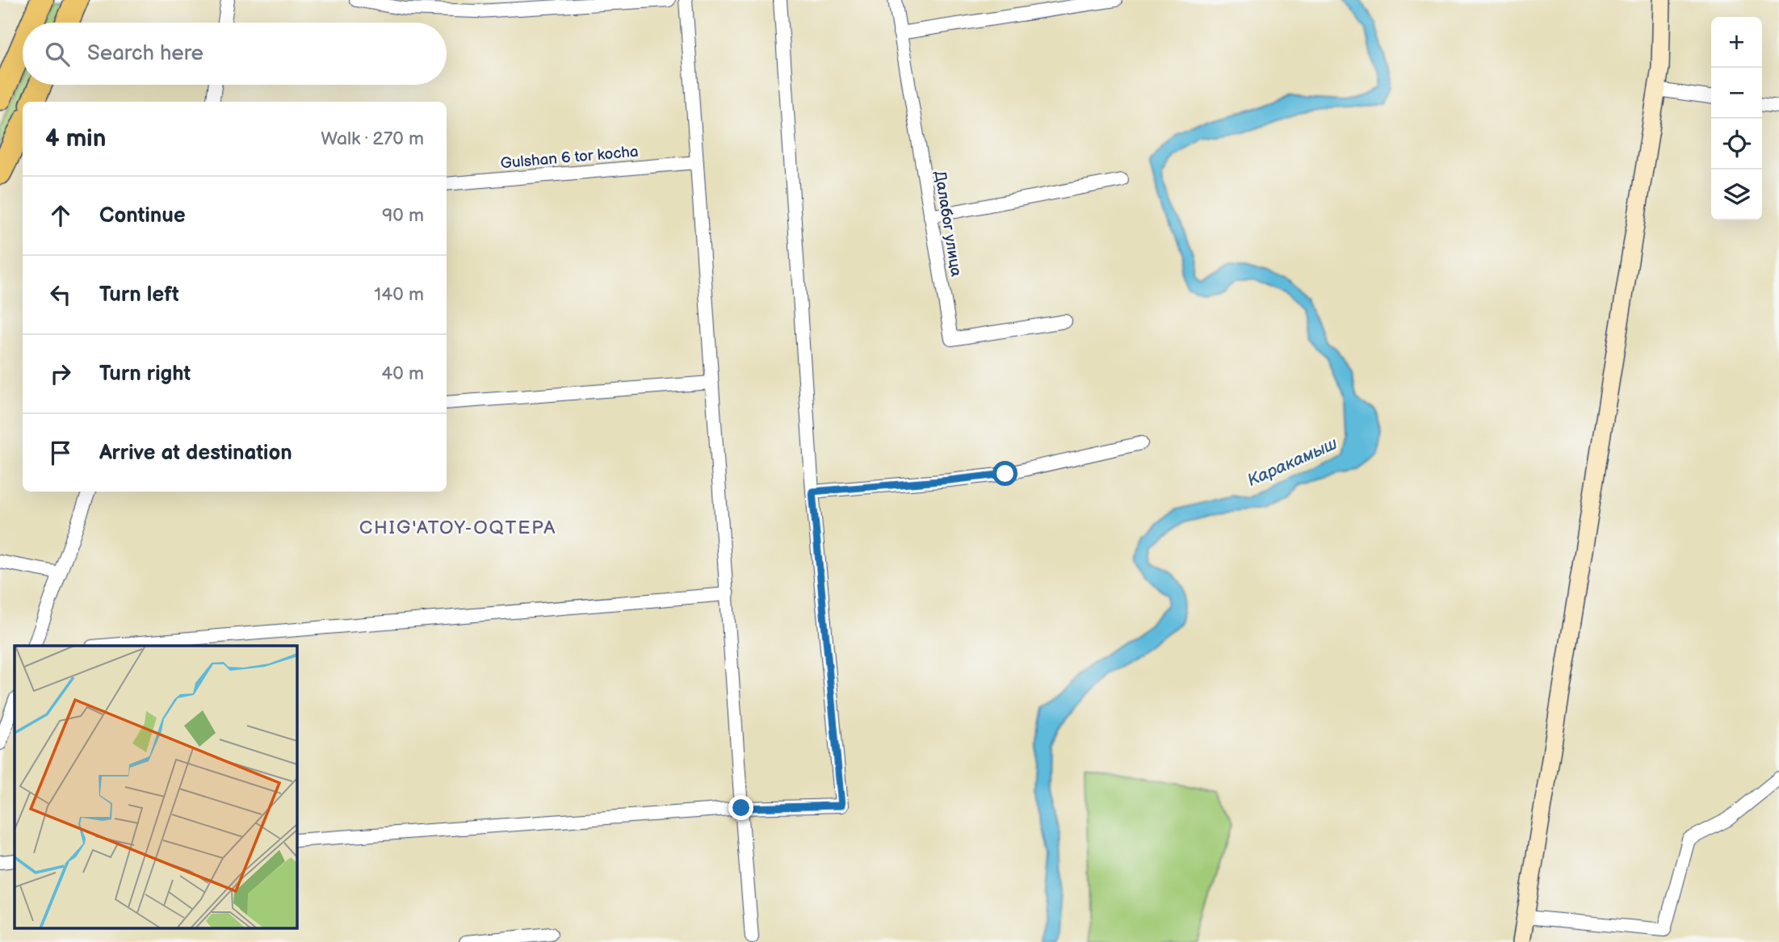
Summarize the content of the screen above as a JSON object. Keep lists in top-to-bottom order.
{
  "streets": {
    "street": ["Gulshan 6 tor kocha", "Далабог улица"]
  },
  "districts": ["CHIG'ATOY-OQTEPA"],
  "water": ["Каракамыш"],
  "page": {
    "map_buttons": ["+", "−"],
    "search": "Search here",
    "heading": ["4 min", "Walk · 270 m"],
    "list": [
      ["Continue", "90 m"],
      ["Turn left", "140 m"],
      ["Turn right", "40 m"],
      "Arrive at destination"
    ]
  }
}
